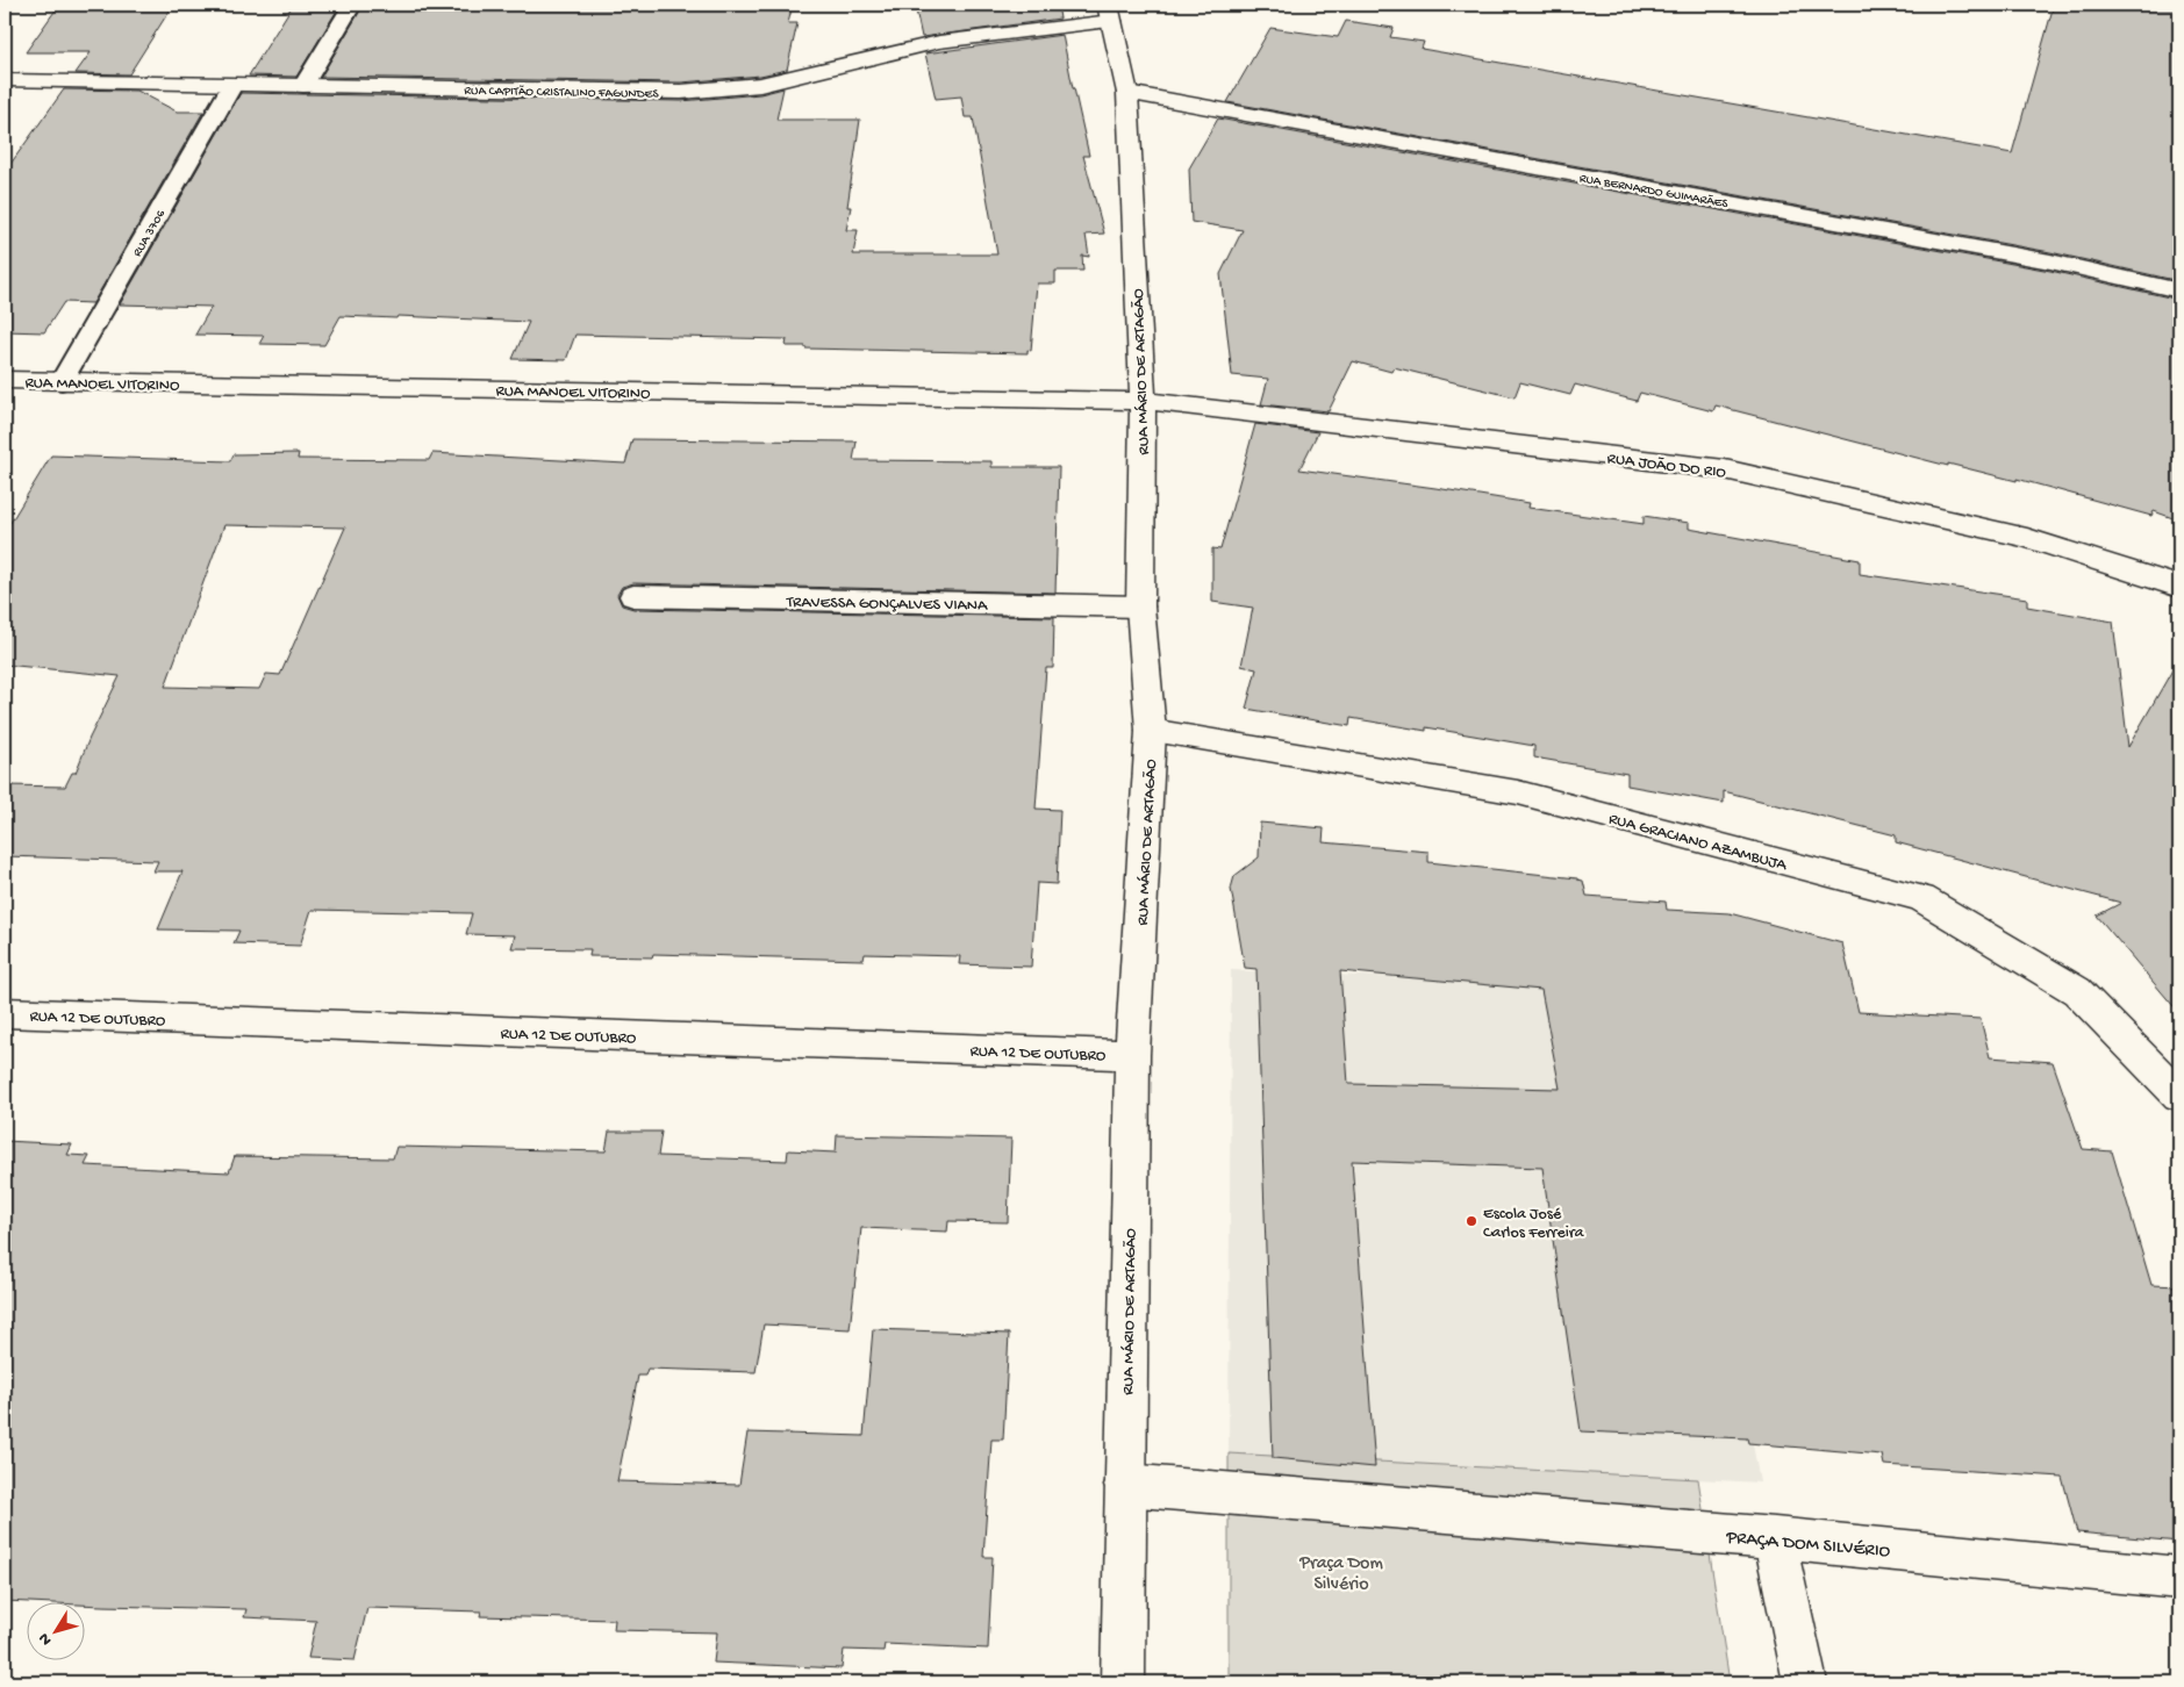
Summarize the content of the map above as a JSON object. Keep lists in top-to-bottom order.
{
  "streets": {
    "street": [
      "RUA CAPITÃO CRISTALINO FAGUNDES",
      "RUA BERNARDO GUIMARÃES",
      "RUA MÁRIO DE ARTAGÃO",
      "RUA MANOEL VITORINO",
      "RUA JOÃO DO RIO",
      "TRAVESSA GONÇALVES VIANA",
      "RUA GRACIANO AZAMBUJA",
      "RUA 12 DE OUTUBRO",
      "PRAÇA DOM SILVÉRIO"
    ],
    "lane": ["RUA 3706"]
  },
  "crossings": [
    ["RUA CAPITÃO CRISTALINO FAGUNDES", "RUA 3706"],
    ["RUA CAPITÃO CRISTALINO FAGUNDES", "RUA MÁRIO DE ARTAGÃO"],
    ["RUA BERNARDO GUIMARÃES", "RUA MÁRIO DE ARTAGÃO"],
    ["RUA 3706", "RUA MANOEL VITORINO"],
    ["RUA MÁRIO DE ARTAGÃO", "RUA MANOEL VITORINO"],
    ["RUA MÁRIO DE ARTAGÃO", "RUA JOÃO DO RIO"],
    ["RUA MÁRIO DE ARTAGÃO", "TRAVESSA GONÇALVES VIANA"],
    ["RUA MÁRIO DE ARTAGÃO", "RUA GRACIANO AZAMBUJA"],
    ["RUA MÁRIO DE ARTAGÃO", "RUA 12 DE OUTUBRO"],
    ["RUA MÁRIO DE ARTAGÃO", "PRAÇA DOM SILVÉRIO"],
    ["RUA MANOEL VITORINO", "RUA JOÃO DO RIO"]
  ],
  "parks": ["Praça Dom Silvério"],
  "places": ["Escola José Carlos Ferreira"],
  "north": "bottom left"
}
